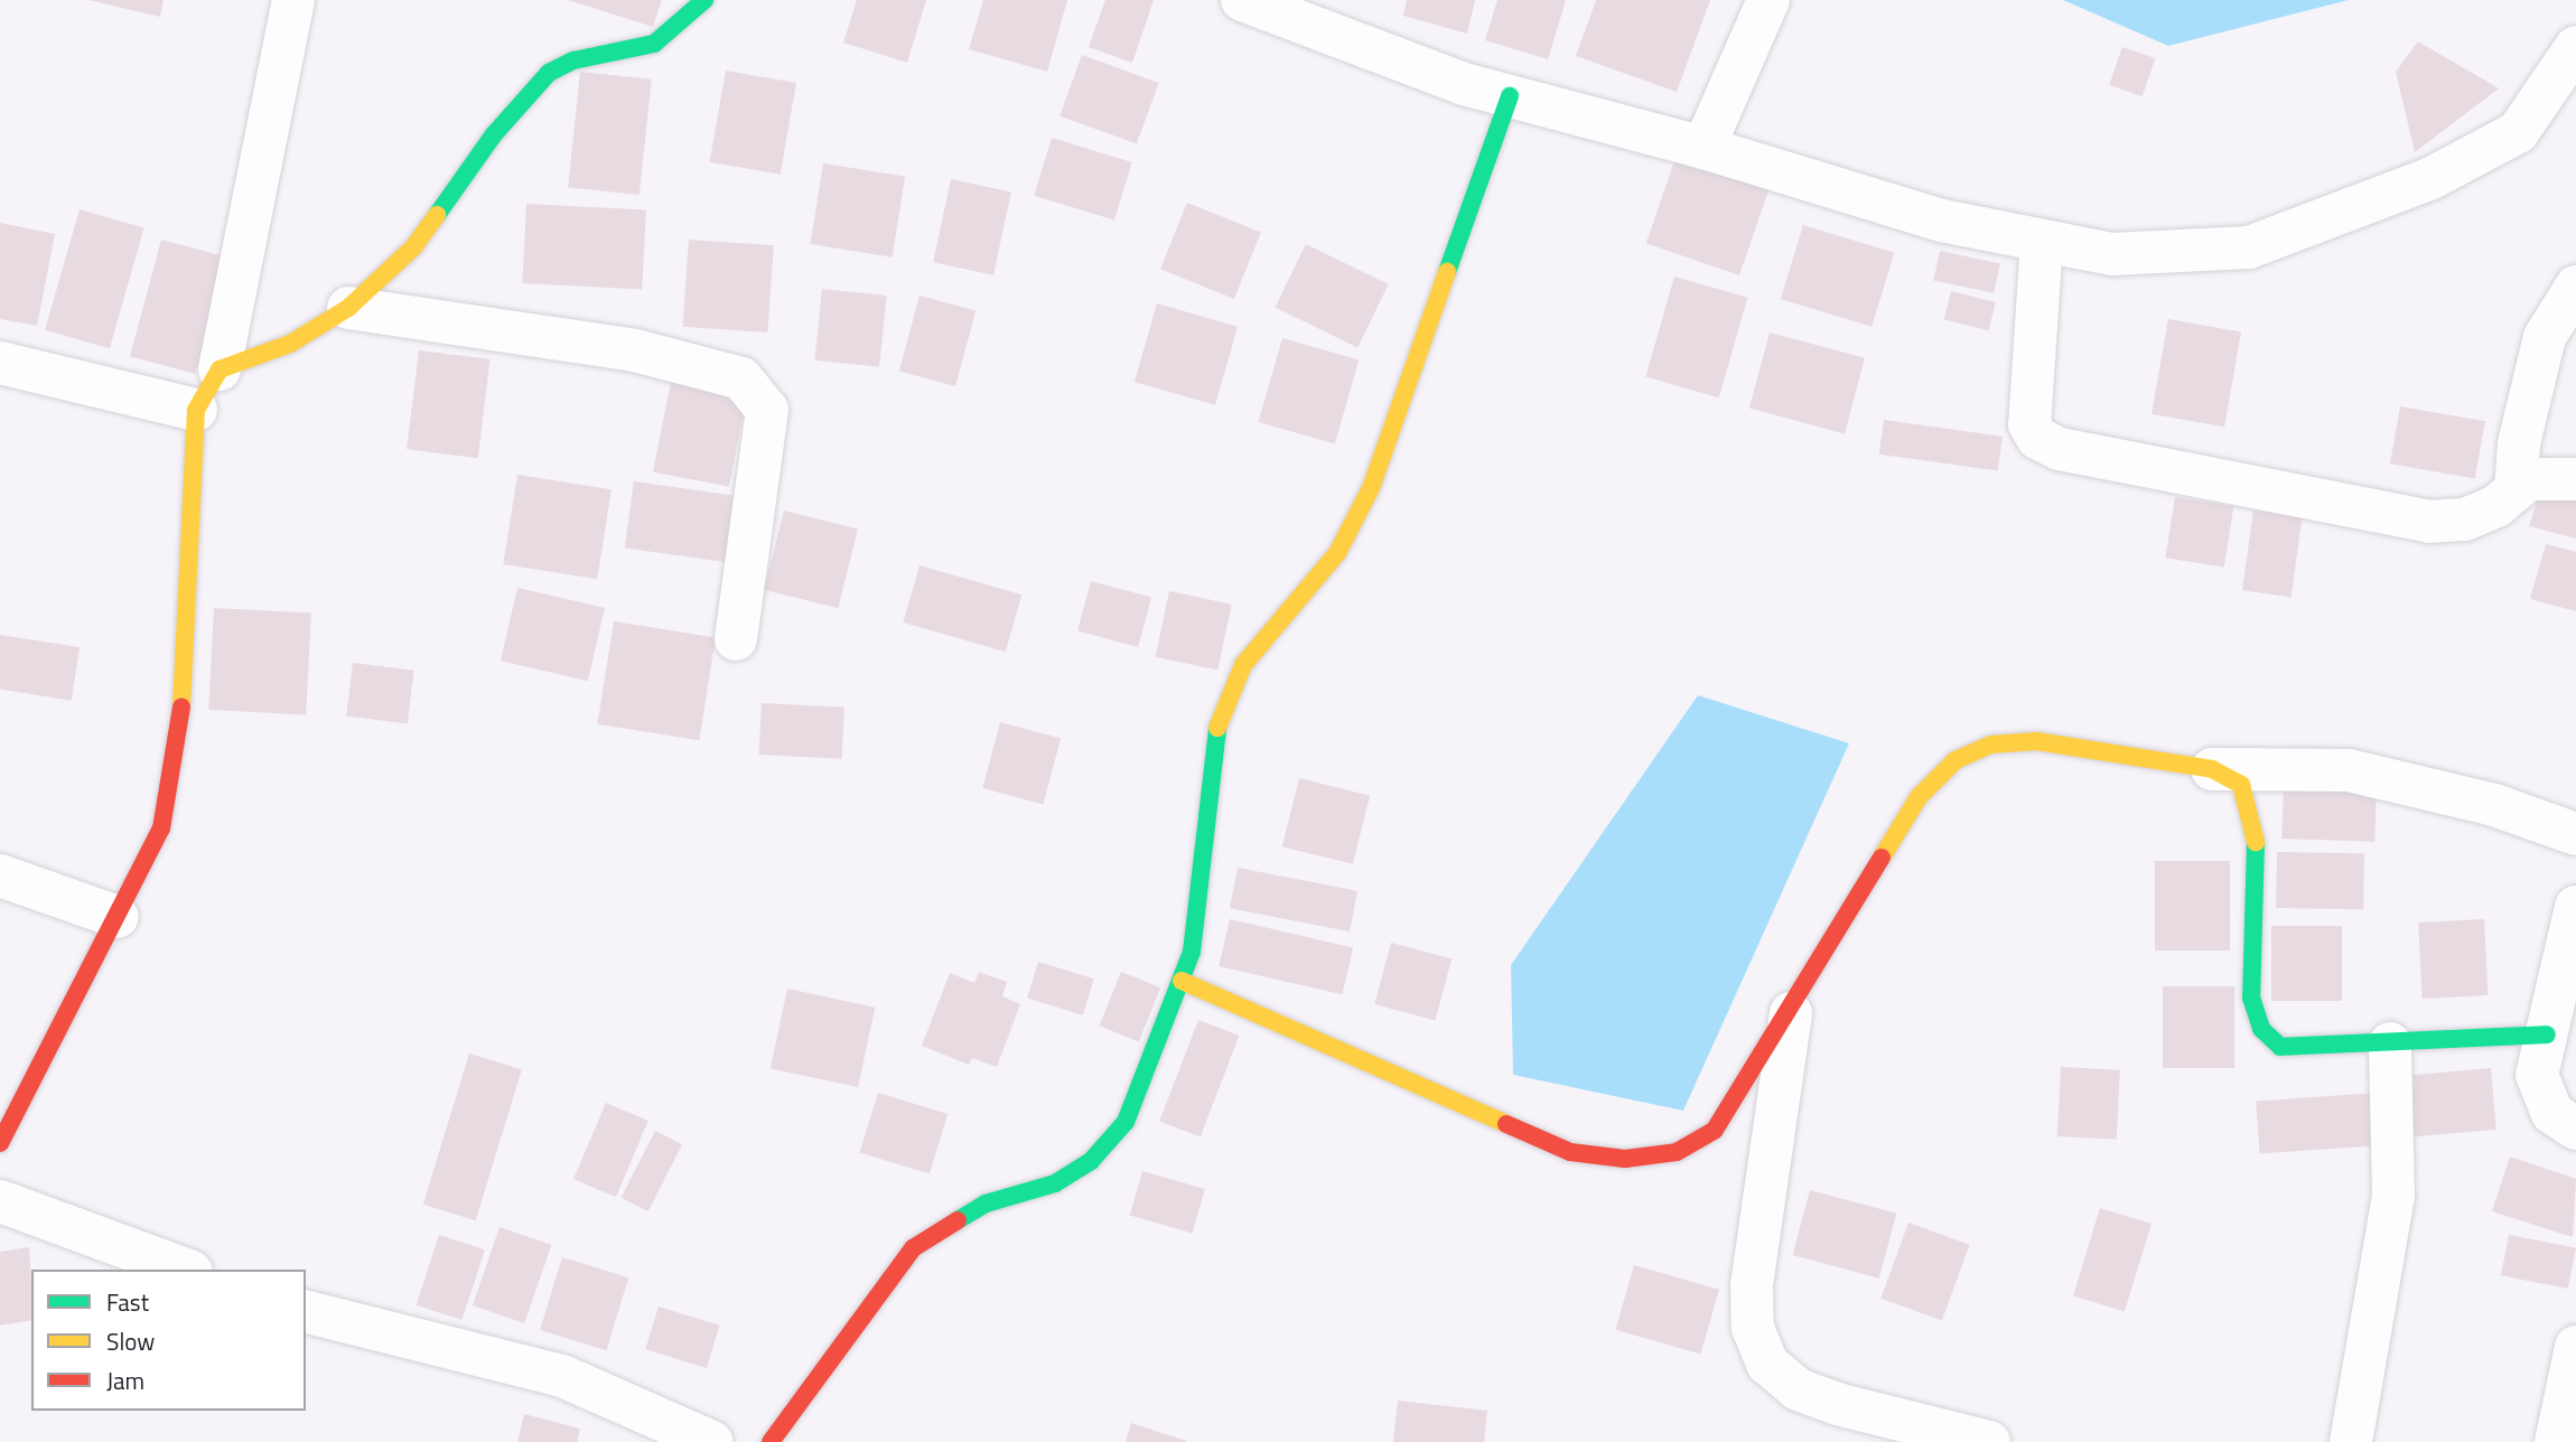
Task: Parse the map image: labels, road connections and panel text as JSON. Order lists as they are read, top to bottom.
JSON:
{
  "legend": ["Fast", "Slow", "Jam"]
}
